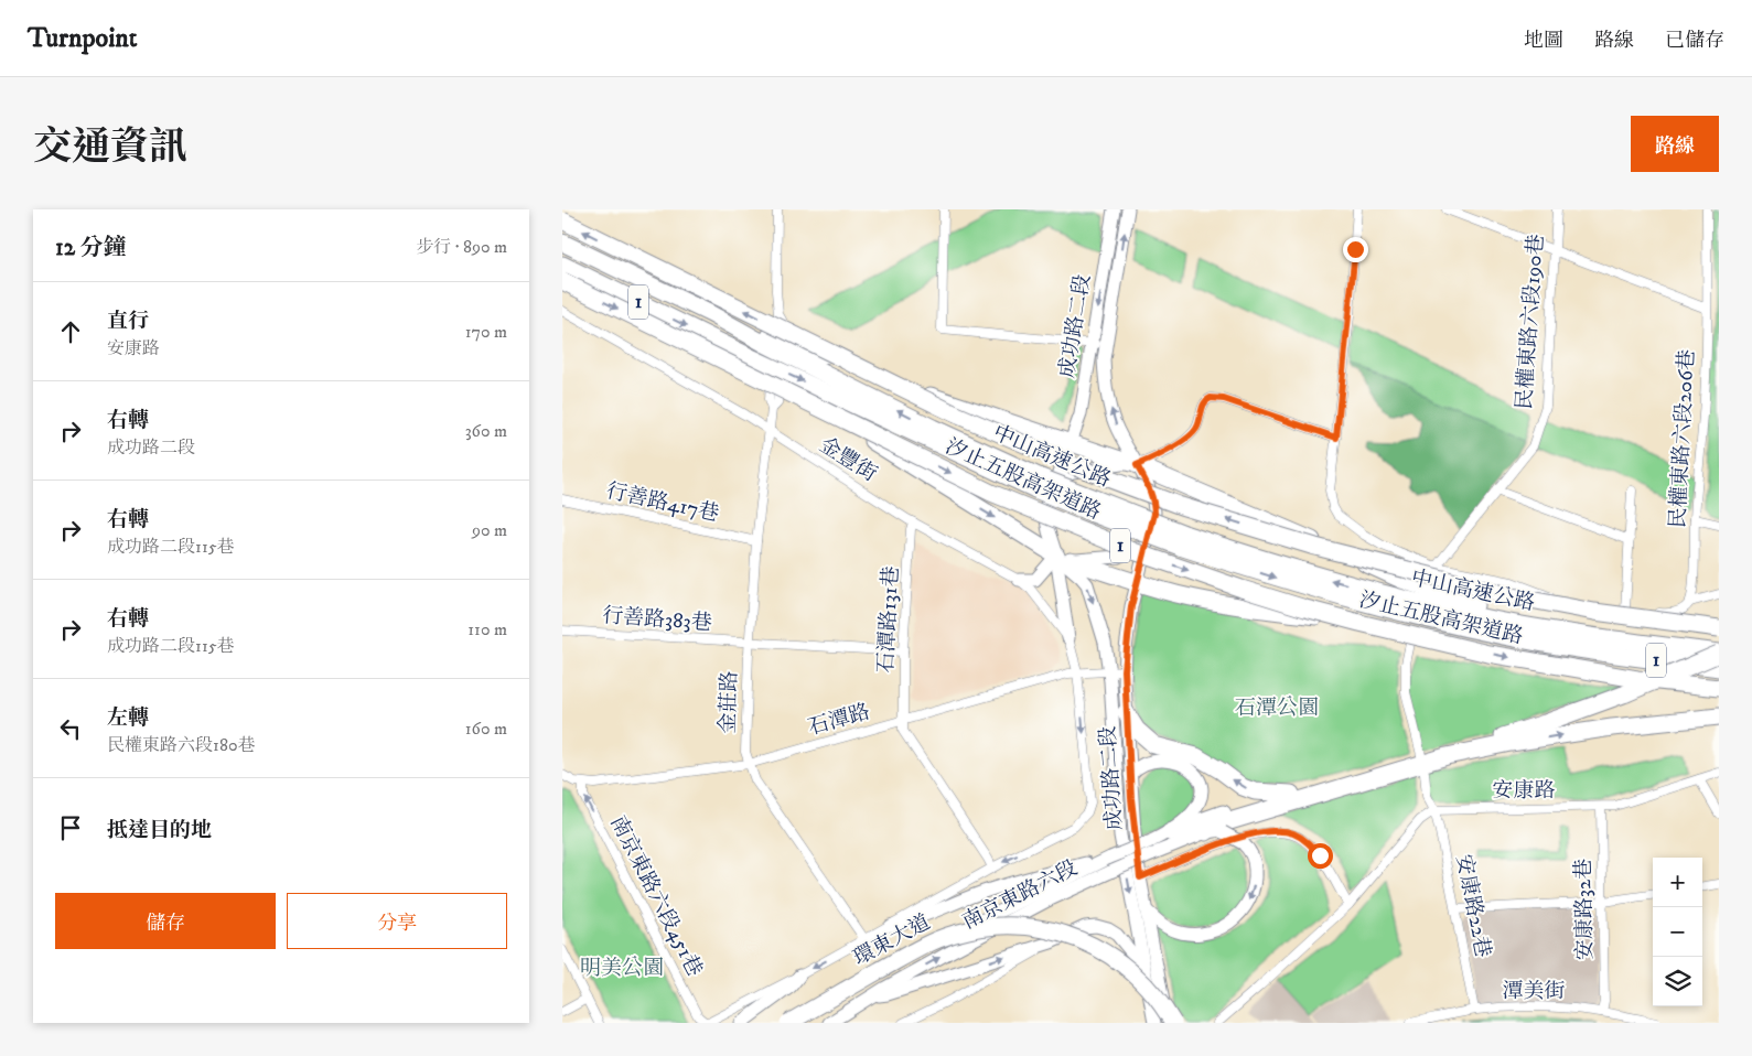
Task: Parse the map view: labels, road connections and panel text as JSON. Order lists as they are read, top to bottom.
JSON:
{
  "streets": {
    "highway": [
      "1",
      "中山高速公路",
      "汐止五股高架道路",
      "環東大道"
    ],
    "main road": ["成功路二段", "南京東路六段"],
    "street": [
      "民權東路六段190巷",
      "民權東路六段206巷",
      "金豐街",
      "行善路417巷",
      "行善路383巷",
      "石潭路131巷",
      "金莊路",
      "石潭路",
      "安康路",
      "南京東路六段451巷",
      "安康路22巷",
      "安康路32巷",
      "潭美街"
    ]
  },
  "crossings": [
    ["成功路二段", "中山高速公路"],
    ["成功路二段", "石潭路"],
    ["金豐街", "石潭路131巷"],
    ["金豐街", "金莊路"],
    ["金豐街", "石潭路"],
    ["金豐街", "南京東路六段451巷"],
    ["行善路417巷", "金莊路"],
    ["行善路383巷", "石潭路131巷"],
    ["行善路383巷", "金莊路"],
    ["石潭路131巷", "石潭路"],
    ["金莊路", "石潭路"],
    ["石潭路", "南京東路六段451巷"],
    ["安康路", "安康路22巷"],
    ["安康路", "安康路32巷"],
    ["安康路22巷", "潭美街"],
    ["安康路32巷", "潭美街"]
  ],
  "one_way": ["南京東路六段451巷"],
  "parks": ["石潭公園", "明美公園"],
  "page": {
    "header": "Turnpoint",
    "nav": ["地圖", "路線", "已儲存"],
    "title": "交通資訊",
    "buttons": [
      "路線",
      ["儲存", "分享"]
    ],
    "heading": ["12 分鐘", "步行 · 890 m"],
    "list": [
      ["直行", "安康路", "170 m"],
      ["右轉", "成功路二段", "360 m"],
      ["右轉", "成功路二段115巷", "90 m"],
      ["右轉", "成功路二段115巷", "110 m"],
      ["左轉", "民權東路六段180巷", "160 m"],
      "抵達目的地"
    ],
    "map_buttons": ["+", "−"]
  }
}
